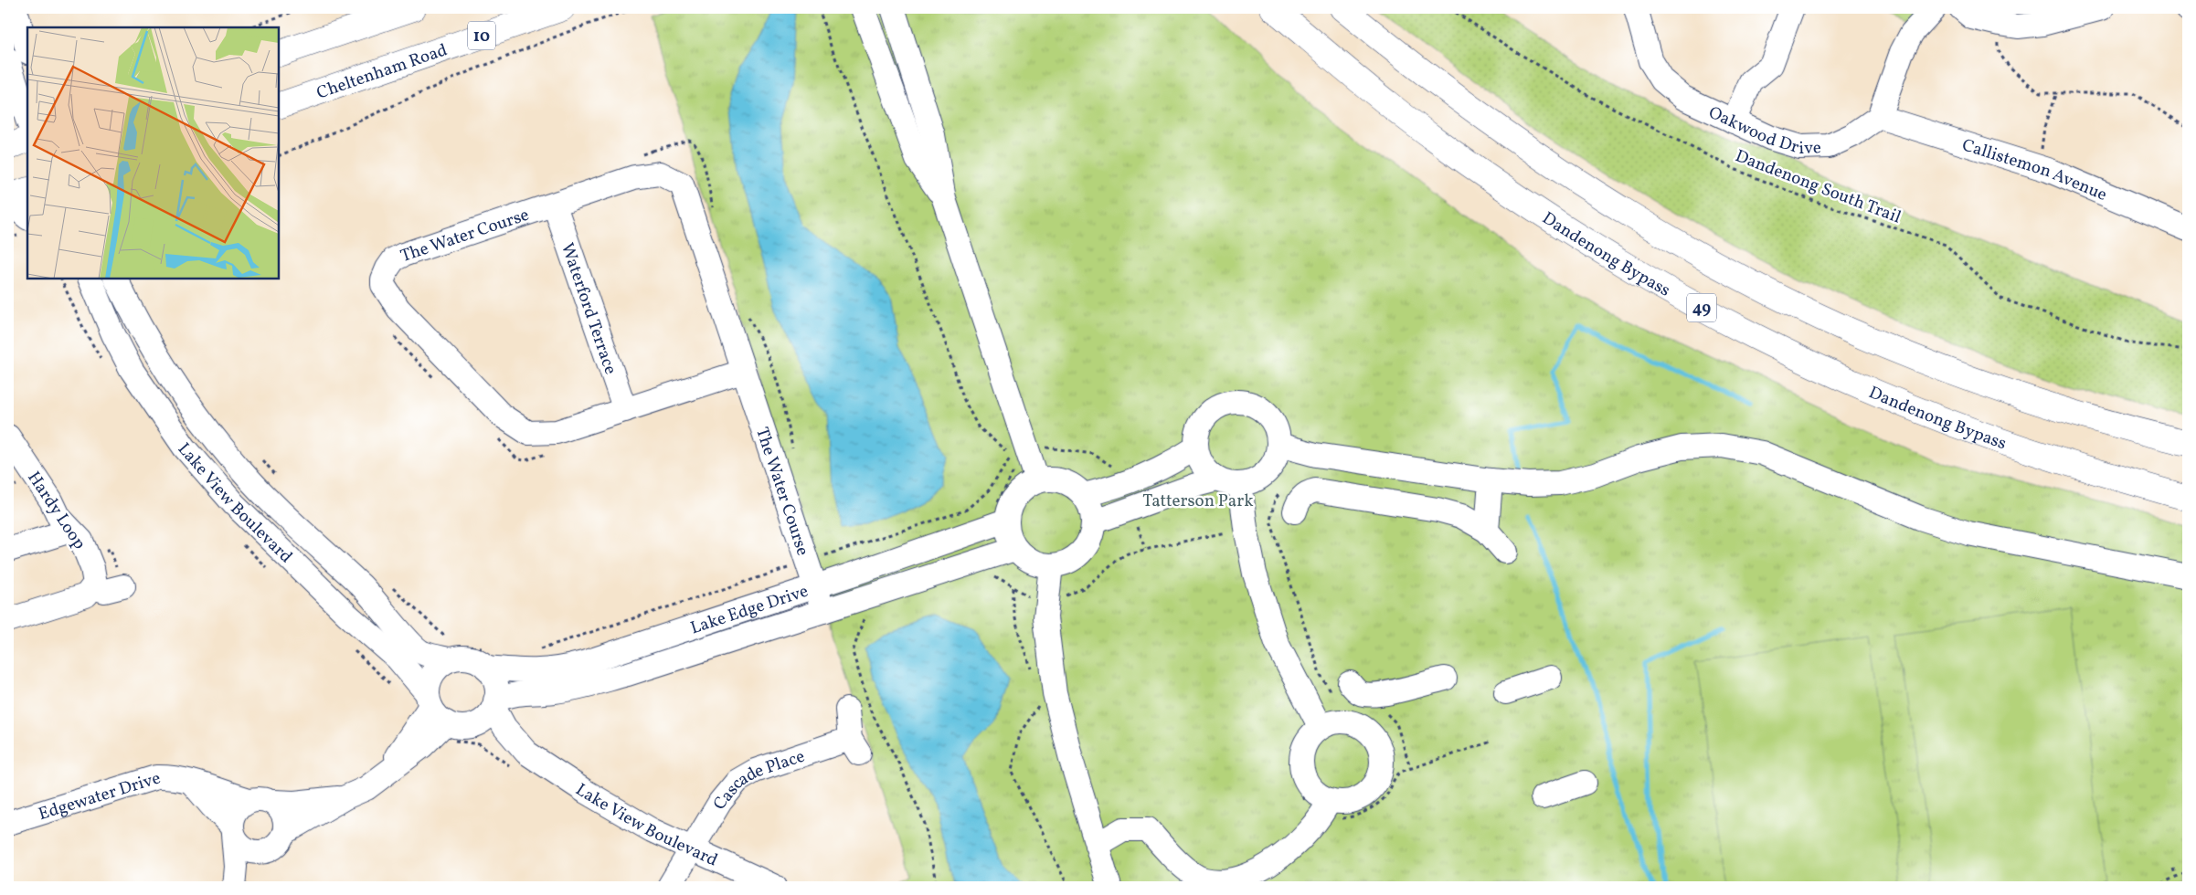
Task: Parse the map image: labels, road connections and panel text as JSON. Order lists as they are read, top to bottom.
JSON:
{
  "streets": {
    "main road": [
      "10",
      "Cheltenham Road",
      "Dandenong Bypass",
      "49"
    ],
    "street": [
      "Oakwood Drive",
      "Callistemon Avenue",
      "The Water Course",
      "Waterford Terrace",
      "Lake View Boulevard",
      "Hardy Loop",
      "Lake Edge Drive",
      "Cascade Place",
      "Edgewater Drive"
    ],
    "path": ["Dandenong South Trail"]
  },
  "crossings": [
    ["Oakwood Drive", "Callistemon Avenue"],
    ["The Water Course", "Waterford Terrace"],
    ["The Water Course", "Lake Edge Drive"],
    ["Lake View Boulevard", "Lake Edge Drive"],
    ["Lake View Boulevard", "Cascade Place"]
  ],
  "parks": ["Tatterson Park"]
}
